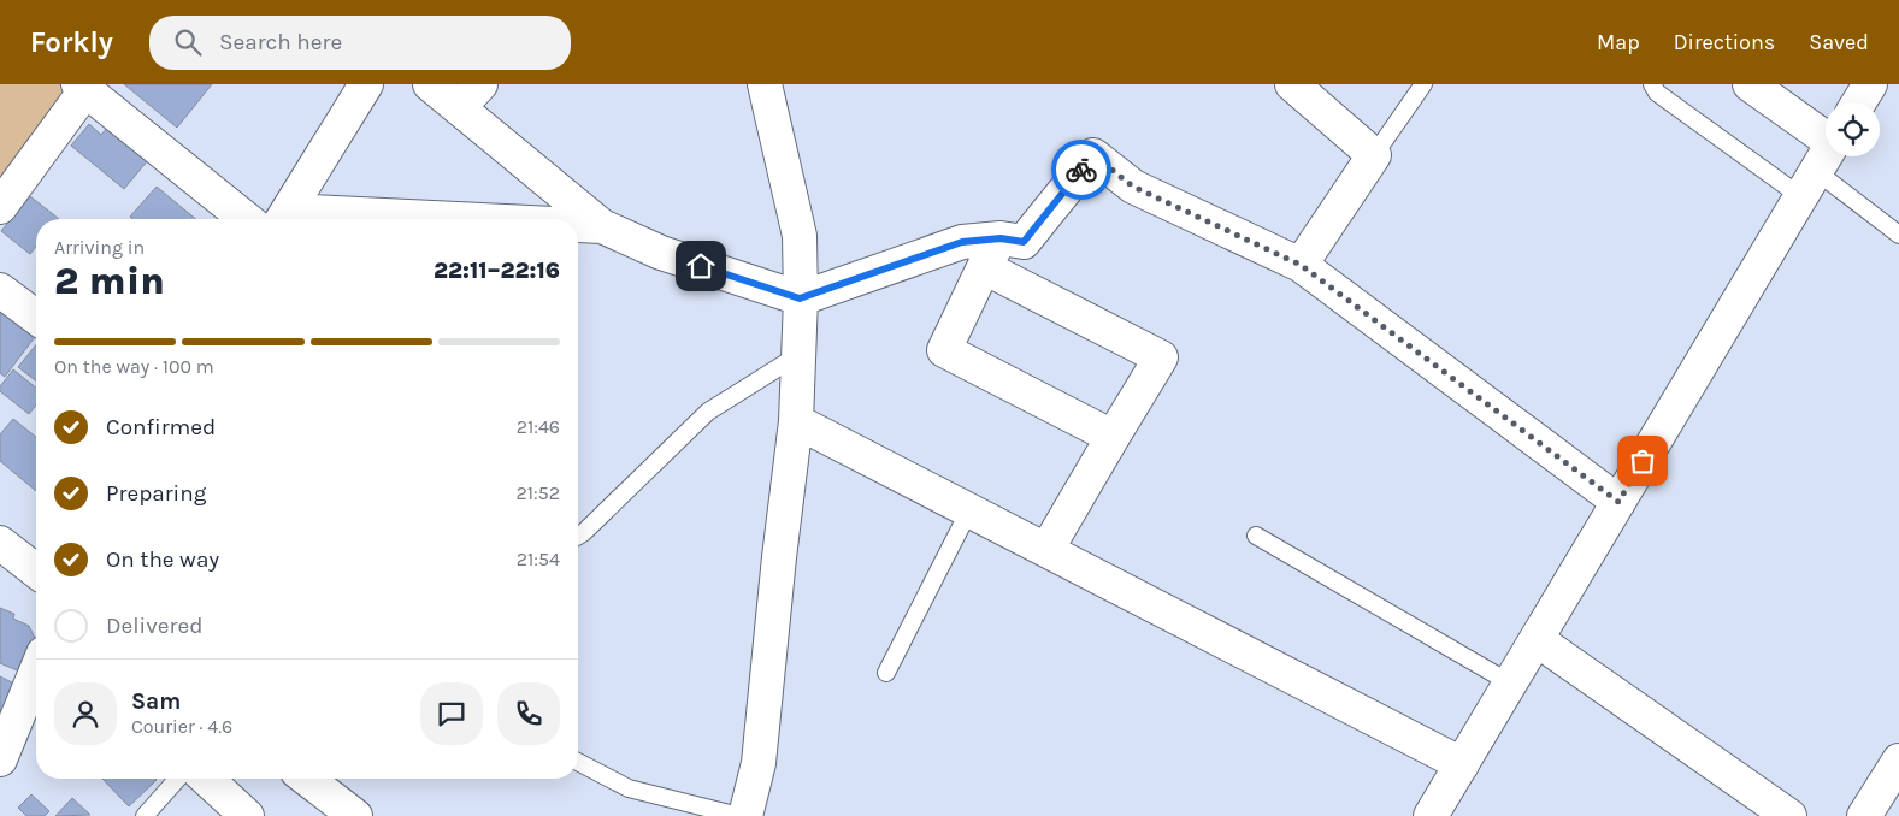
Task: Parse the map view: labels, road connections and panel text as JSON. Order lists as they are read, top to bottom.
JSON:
{
  "page": {
    "header": "Forkly",
    "search": "Search here",
    "nav": ["Map", "Directions", "Saved"],
    "heading": ["2 min", "Arriving in", "22:11–22:16"],
    "panel": ["Sam", "Courier · 4.6"],
    "bar": "On the way · 100 m",
    "list": [
      ["Confirmed", "21:46"],
      ["Preparing", "21:52"],
      ["On the way", "21:54"],
      "Delivered"
    ]
  }
}
